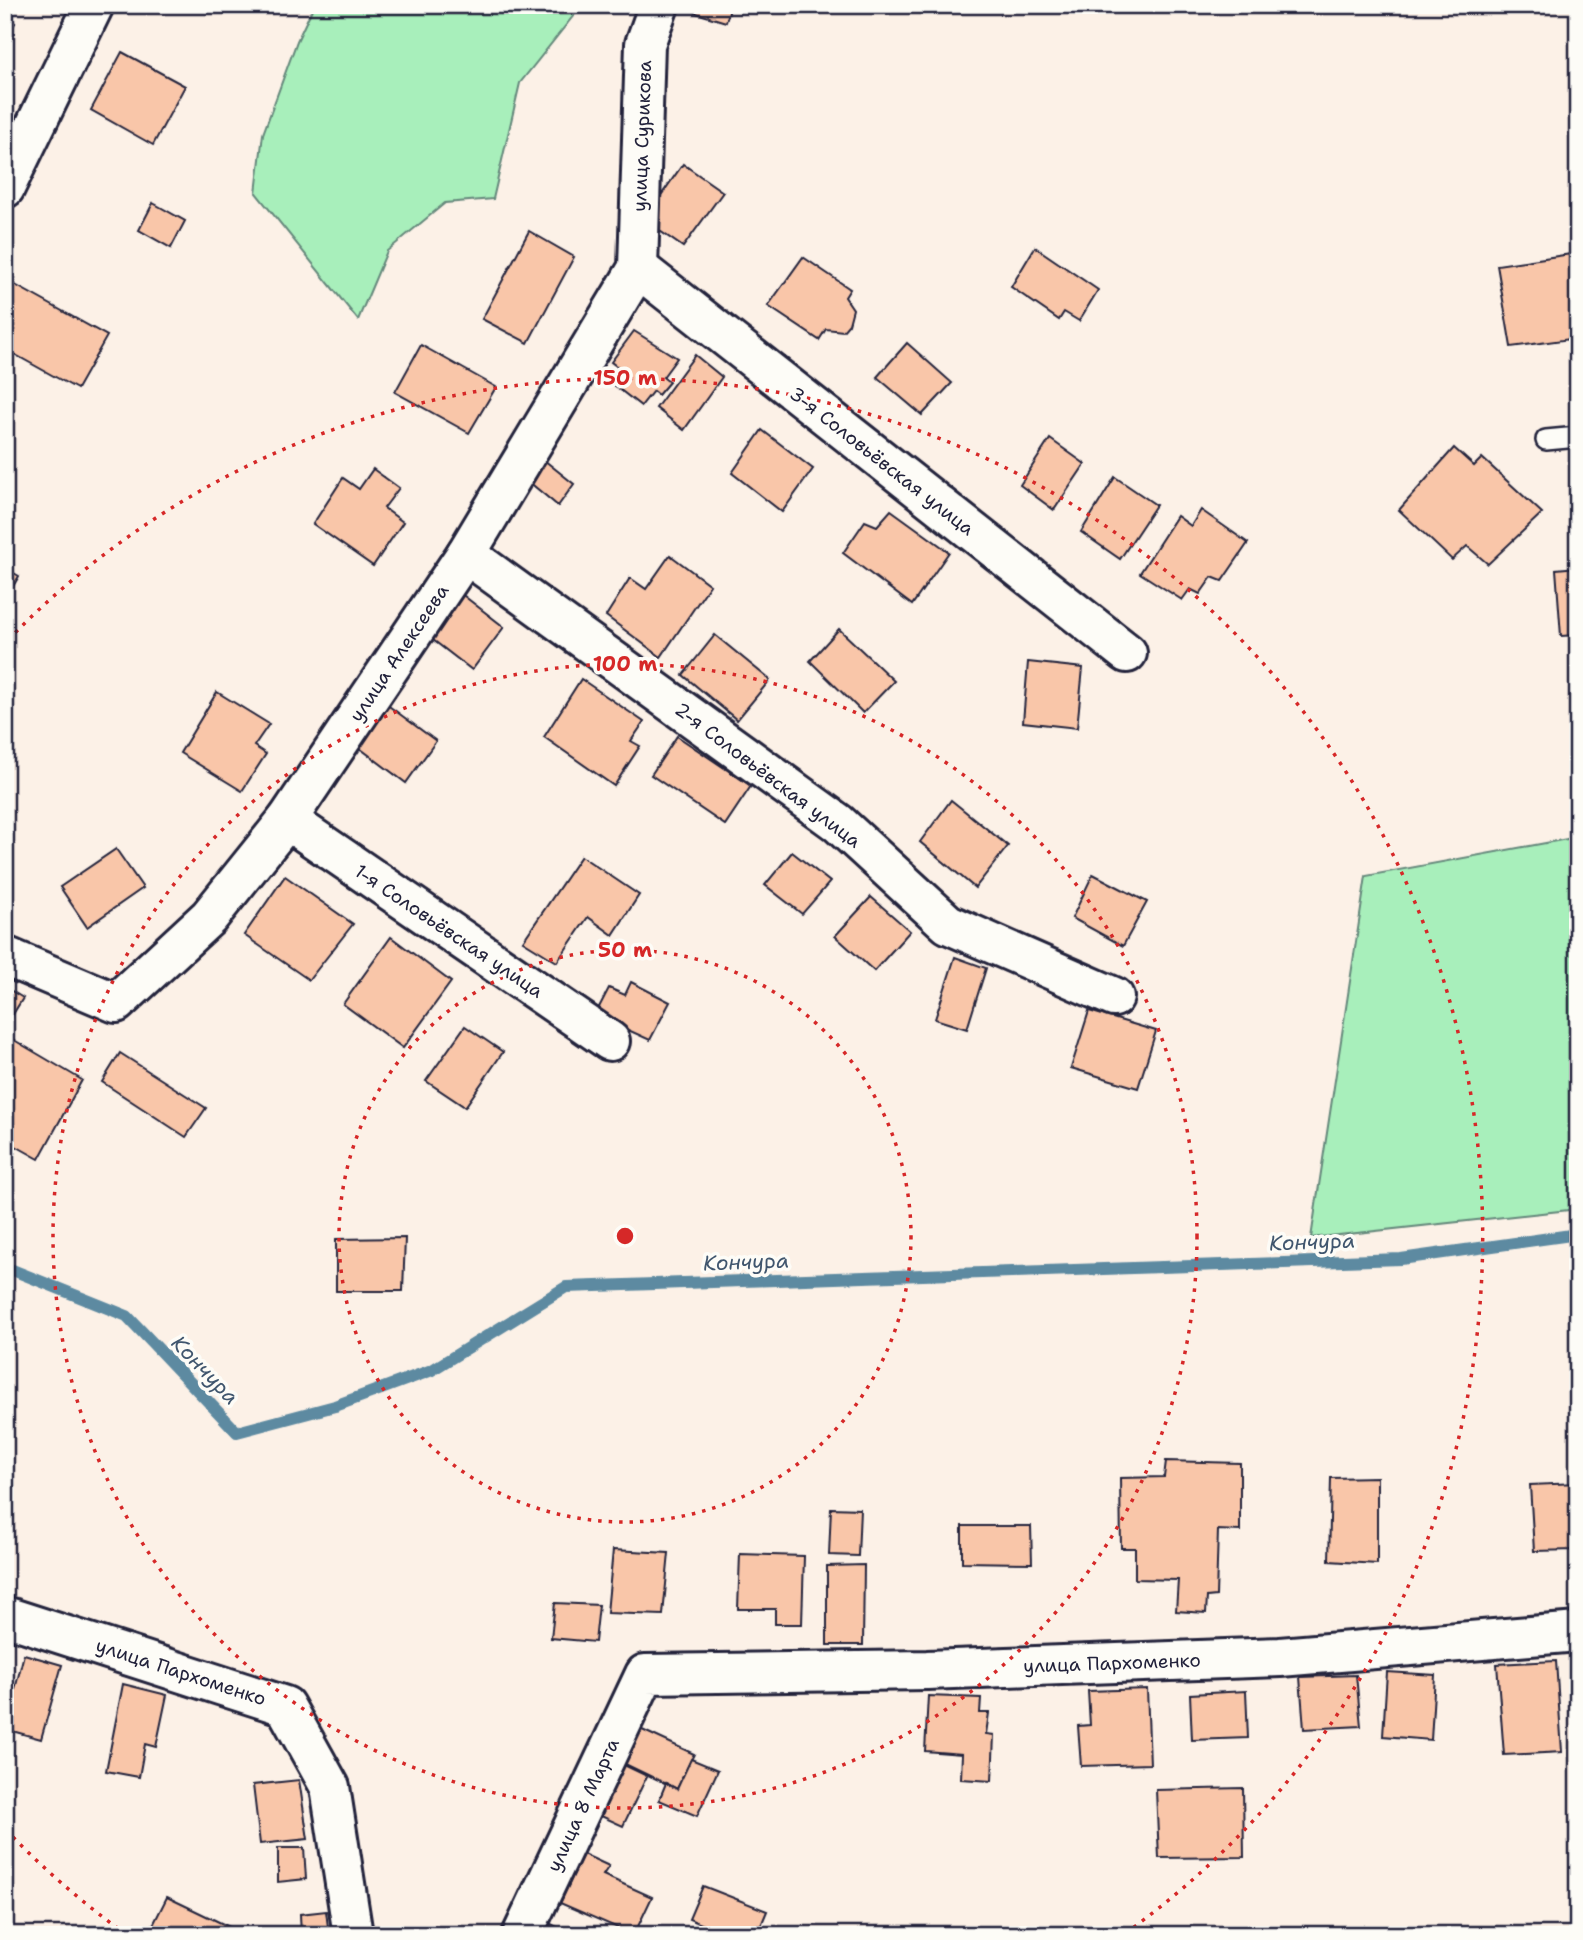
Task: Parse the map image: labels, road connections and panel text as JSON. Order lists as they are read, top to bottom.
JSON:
{
  "streets": {
    "street": [
      "улица Сурикова",
      "3-я Соловьёвская улица",
      "улица Алексеева",
      "2-я Соловьёвская улица",
      "1-я Соловьёвская улица",
      "улица Пархоменко",
      "улица 8 Марта"
    ]
  },
  "crossings": [
    ["улица Сурикова", "3-я Соловьёвская улица"],
    ["улица Сурикова", "улица Алексеева"],
    ["3-я Соловьёвская улица", "улица Алексеева"],
    ["улица Алексеева", "2-я Соловьёвская улица"],
    ["улица Алексеева", "1-я Соловьёвская улица"],
    ["улица Пархоменко", "улица 8 Марта"]
  ],
  "water": ["Кончура"],
  "rings": ["150 m", "100 m", "50 m"]
}
